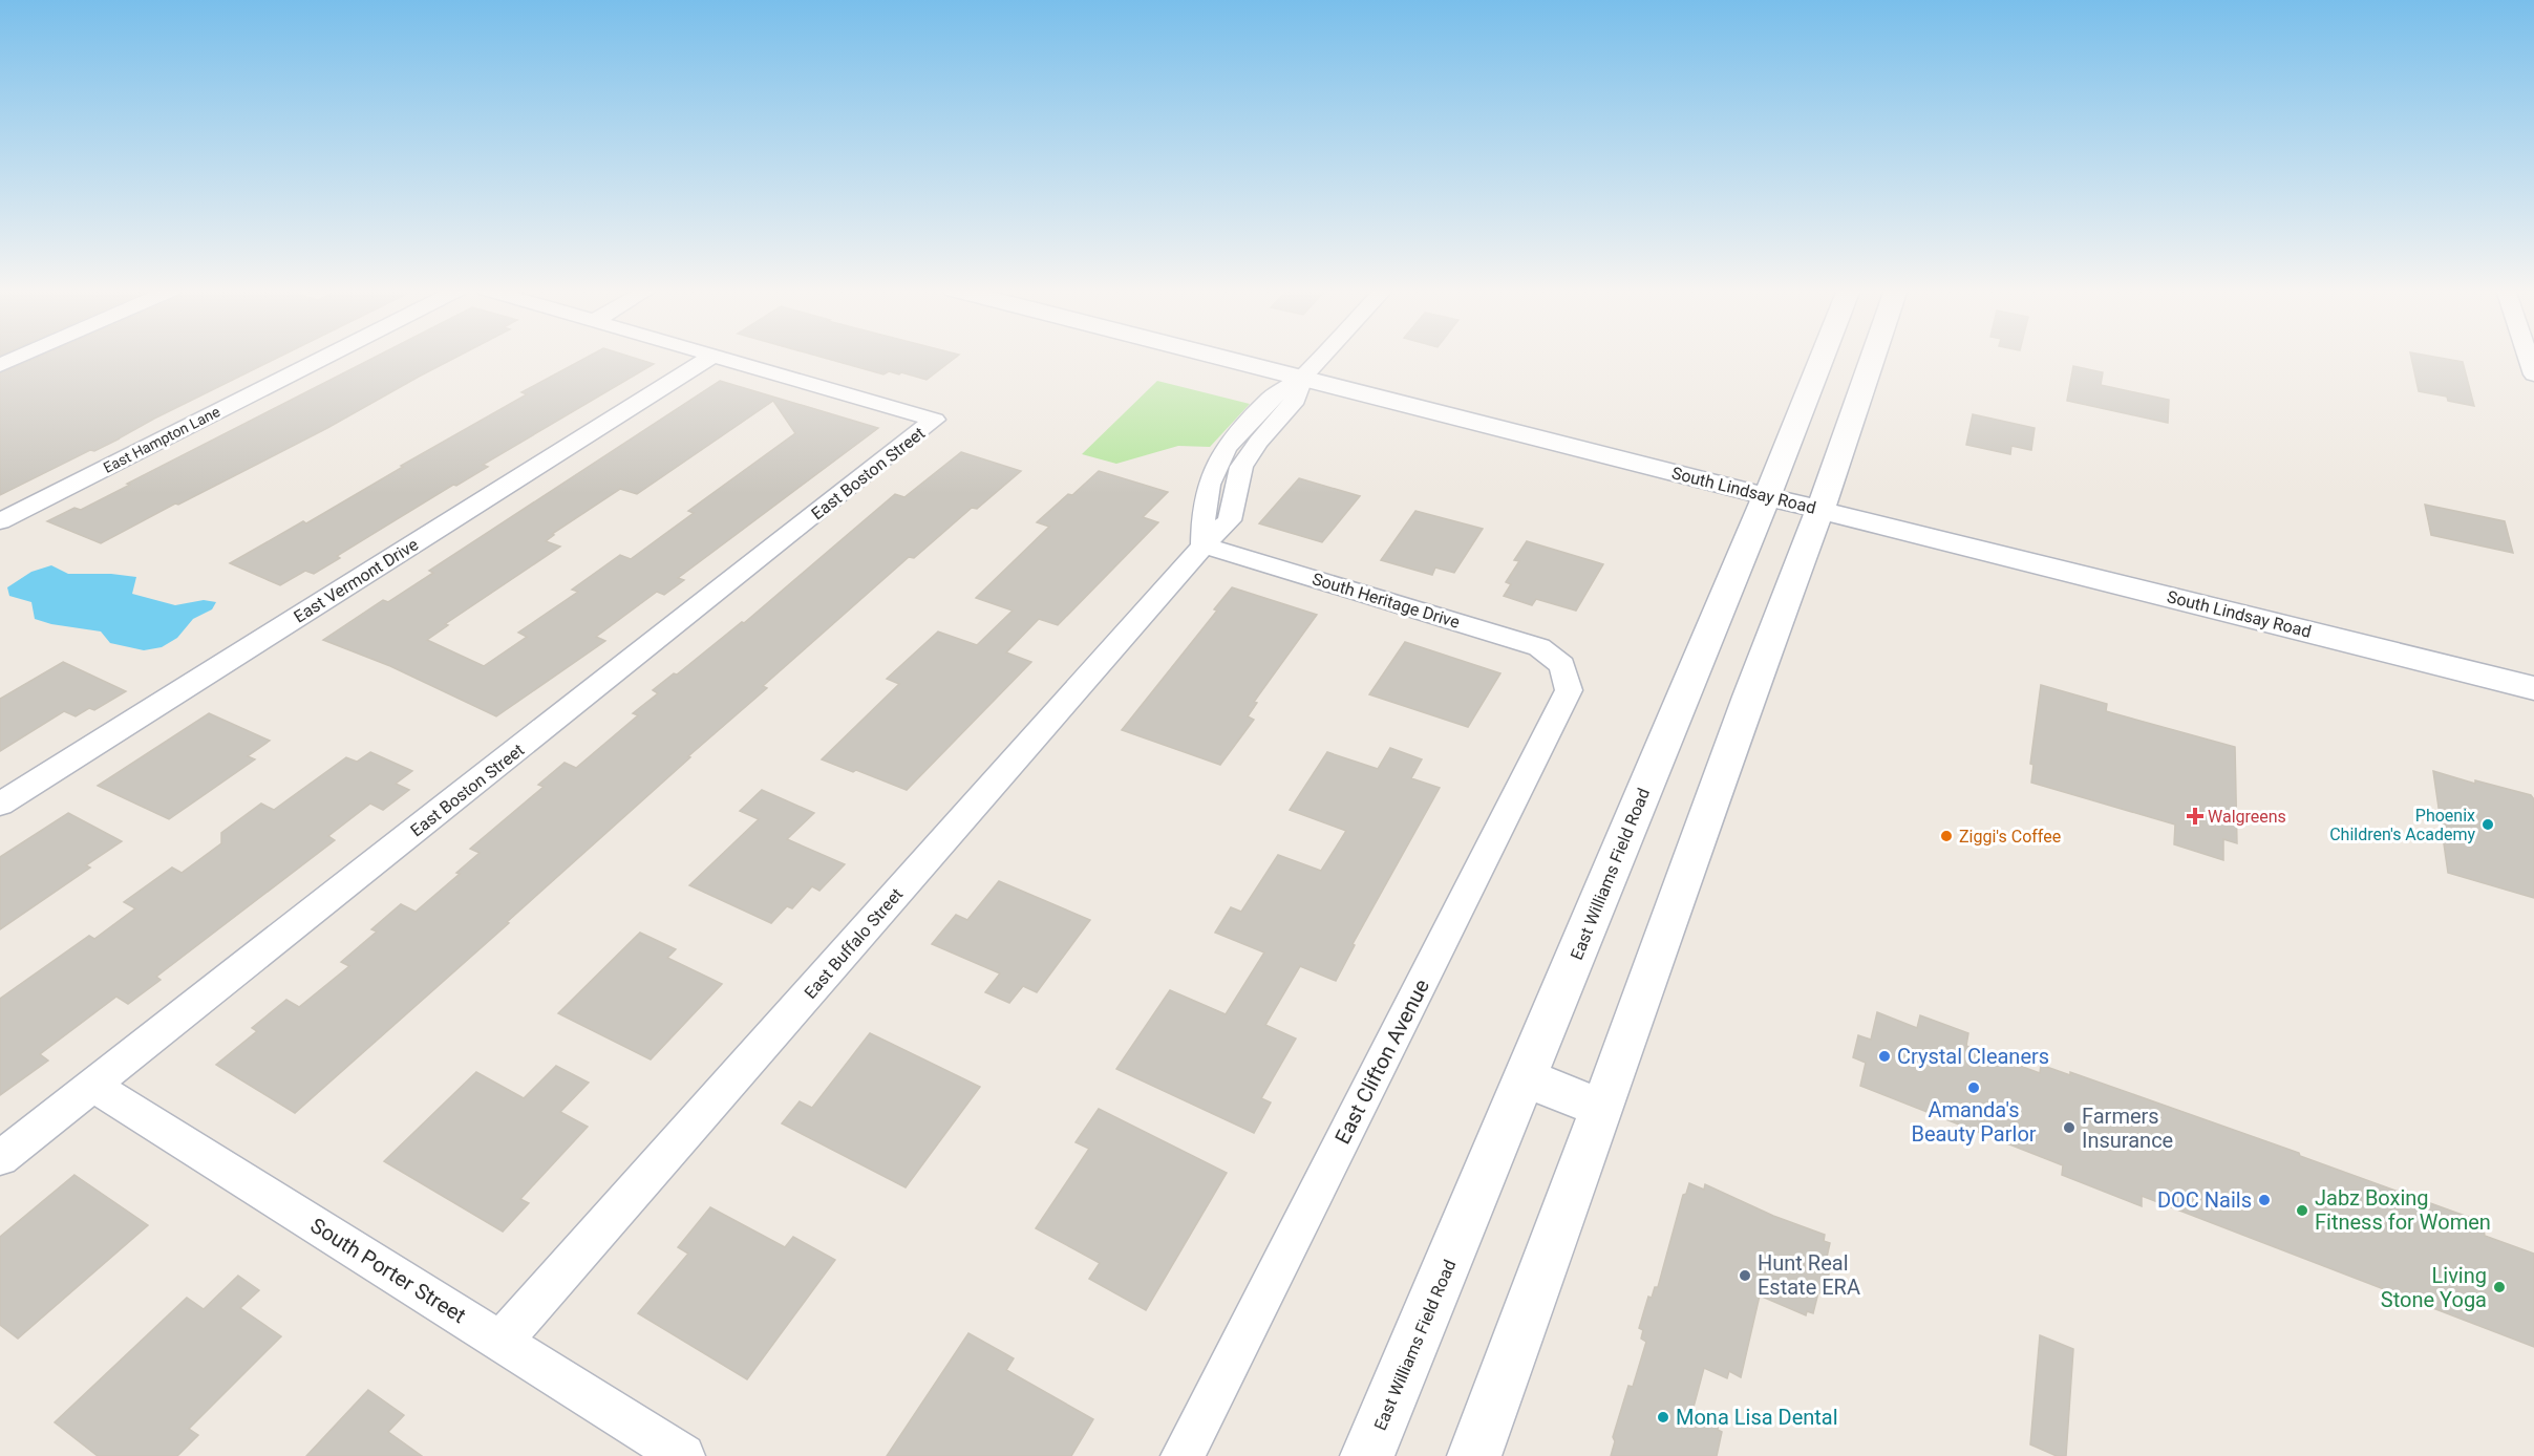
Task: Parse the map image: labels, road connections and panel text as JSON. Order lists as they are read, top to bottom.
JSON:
{
  "streets": {
    "main road": ["South Lindsay Road", "East Williams Field Road"],
    "street": [
      "East Hampton Lane",
      "East Boston Street",
      "East Vermont Drive",
      "South Heritage Drive",
      "East Buffalo Street",
      "East Clifton Avenue",
      "South Porter Street"
    ]
  },
  "crossings": [
    ["East Boston Street", "South Porter Street"],
    ["South Lindsay Road", "East Williams Field Road"],
    ["South Lindsay Road", "East Buffalo Street"],
    ["South Heritage Drive", "East Buffalo Street"],
    ["South Heritage Drive", "East Clifton Avenue"],
    ["East Buffalo Street", "South Porter Street"]
  ],
  "places": {
    "health": ["Walgreens"],
    "other": [
      "Phoenix Children's Academy",
      "Ziggi's Coffee",
      "Crystal Cleaners",
      "Amanda's Beauty Parlor",
      "Farmers Insurance",
      "DOC Nails",
      "Jabz Boxing Fitness for Women",
      "Hunt Real Estate ERA",
      "Living Stone Yoga",
      "Mona Lisa Dental"
    ]
  }
}
